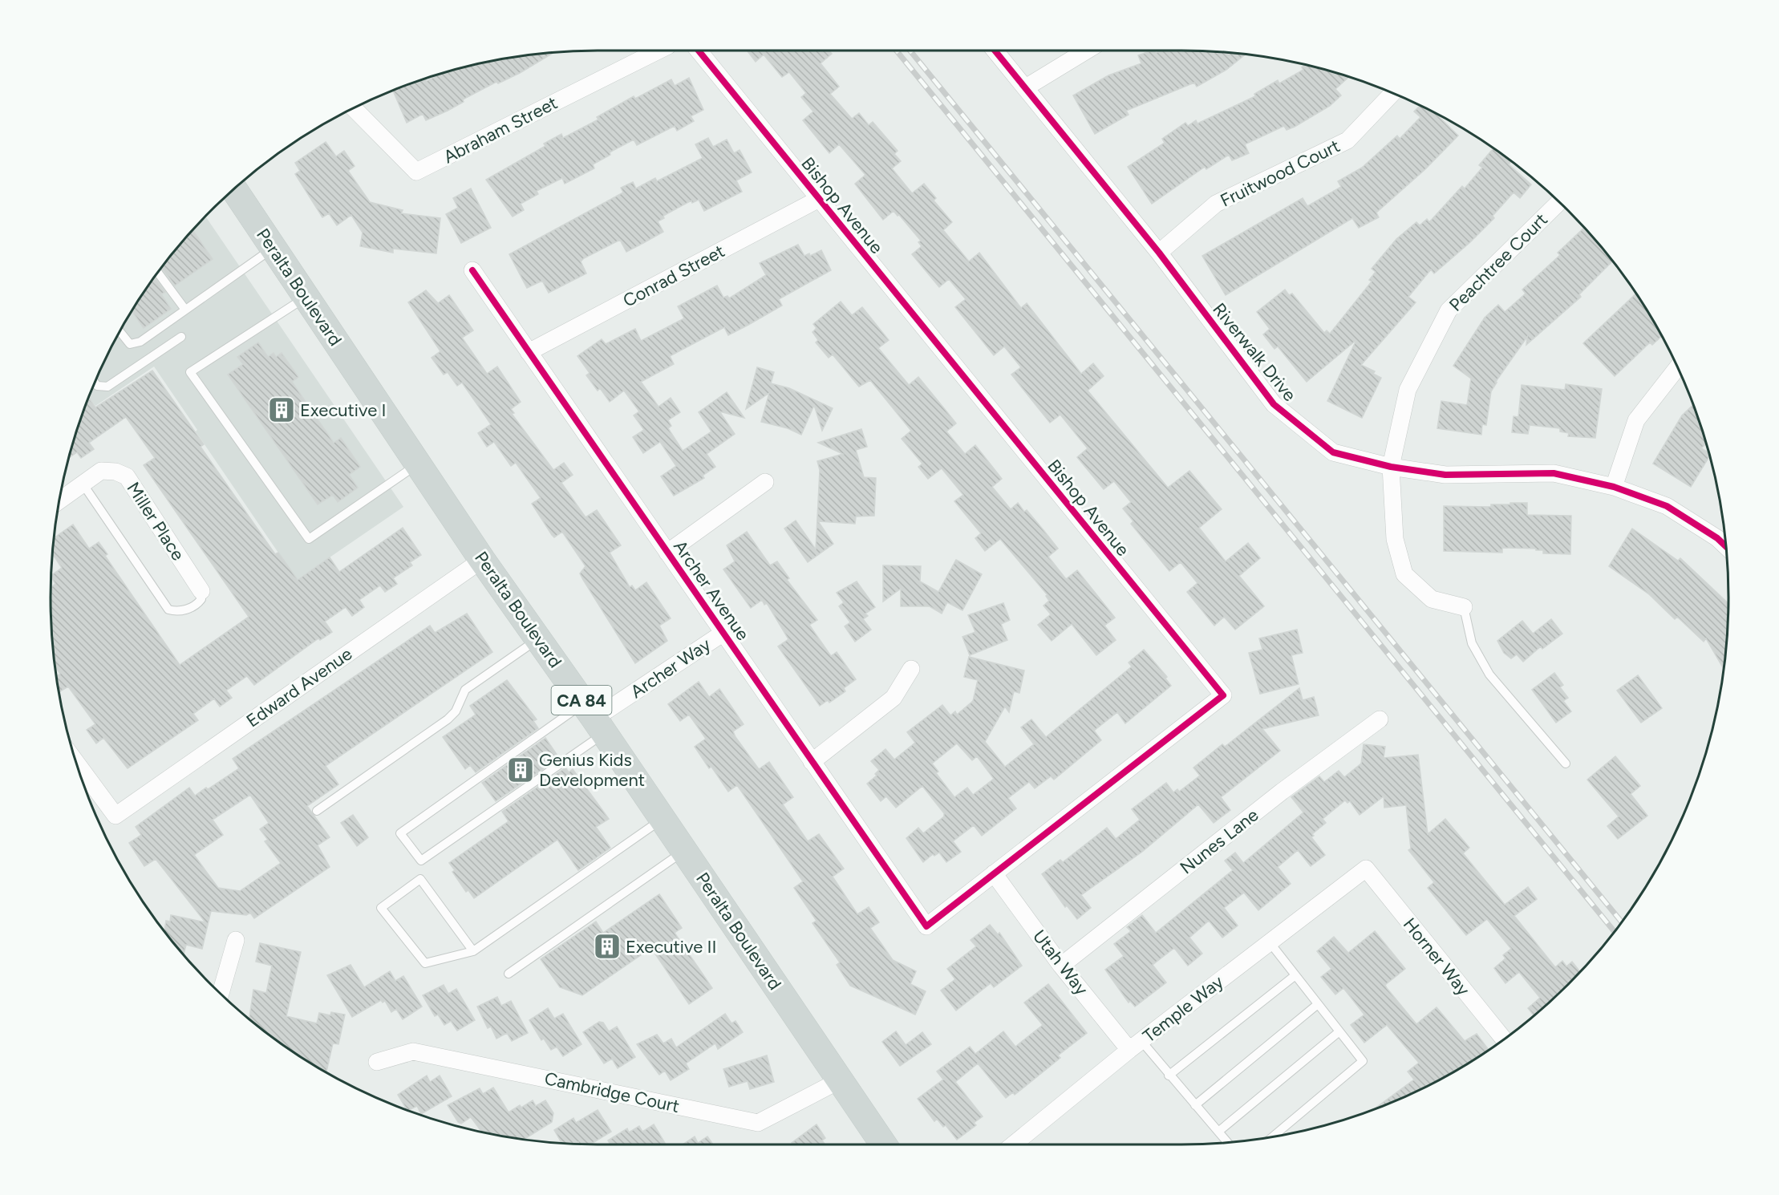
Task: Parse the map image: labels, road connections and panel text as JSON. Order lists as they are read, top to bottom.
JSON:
{
  "streets": {
    "main road": ["Peralta Boulevard", "CA 84"],
    "street": [
      "Abraham Street",
      "Fruitwood Court",
      "Bishop Avenue",
      "Peachtree Court",
      "Conrad Street",
      "Riverwalk Drive",
      "Miller Place",
      "Archer Avenue",
      "Archer Way",
      "Edward Avenue",
      "Nunes Lane",
      "Horner Way",
      "Utah Way",
      "Temple Way",
      "Cambridge Court"
    ]
  },
  "crossings": [
    ["Fruitwood Court", "Riverwalk Drive"],
    ["Bishop Avenue", "Conrad Street"],
    ["Bishop Avenue", "Archer Avenue"],
    ["Bishop Avenue", "Utah Way"],
    ["Peachtree Court", "Riverwalk Drive"],
    ["Conrad Street", "Archer Avenue"],
    ["Peralta Boulevard", "Archer Way"],
    ["Peralta Boulevard", "Edward Avenue"],
    ["Peralta Boulevard", "Cambridge Court"],
    ["Archer Avenue", "Archer Way"],
    ["Nunes Lane", "Utah Way"],
    ["Horner Way", "Temple Way"],
    ["Utah Way", "Temple Way"]
  ],
  "places": {
    "building": ["Executive I", "Genius Kids Development", "Executive II"]
  }
}
